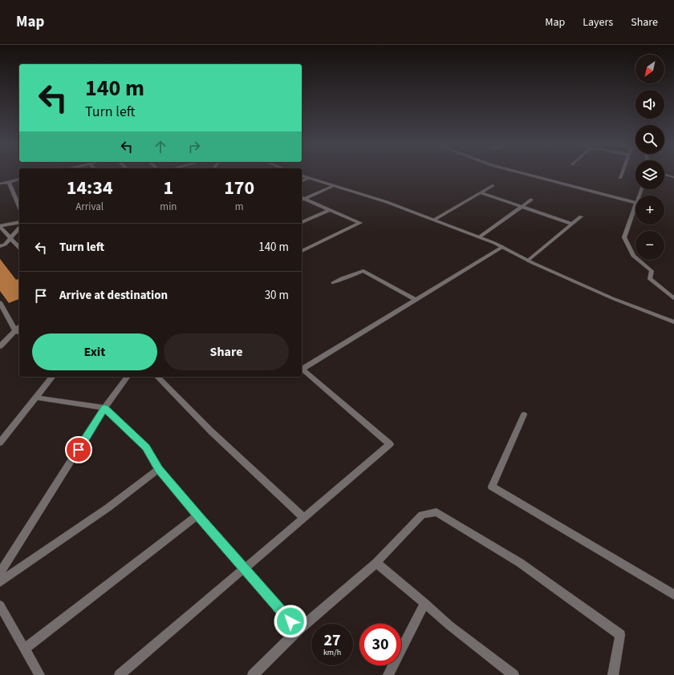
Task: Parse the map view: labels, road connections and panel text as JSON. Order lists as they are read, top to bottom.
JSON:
{
  "north": "bottom left",
  "page": {
    "header": "Map",
    "nav": ["Map", "Layers", "Share"],
    "map_buttons": ["+", "−"],
    "turn": ["140 m", "Turn left"],
    "eta": [
      "14:34",
      "Arrival",
      "1",
      "min",
      "170",
      "m"
    ],
    "list": [
      {
        "name": "Turn left",
        "value": "140 m"
      },
      {
        "name": "Arrive at destination",
        "value": "30 m"
      }
    ],
    "buttons": ["Exit", "Share"],
    "speed": "27 km/h",
    "limit": "30"
  }
}
